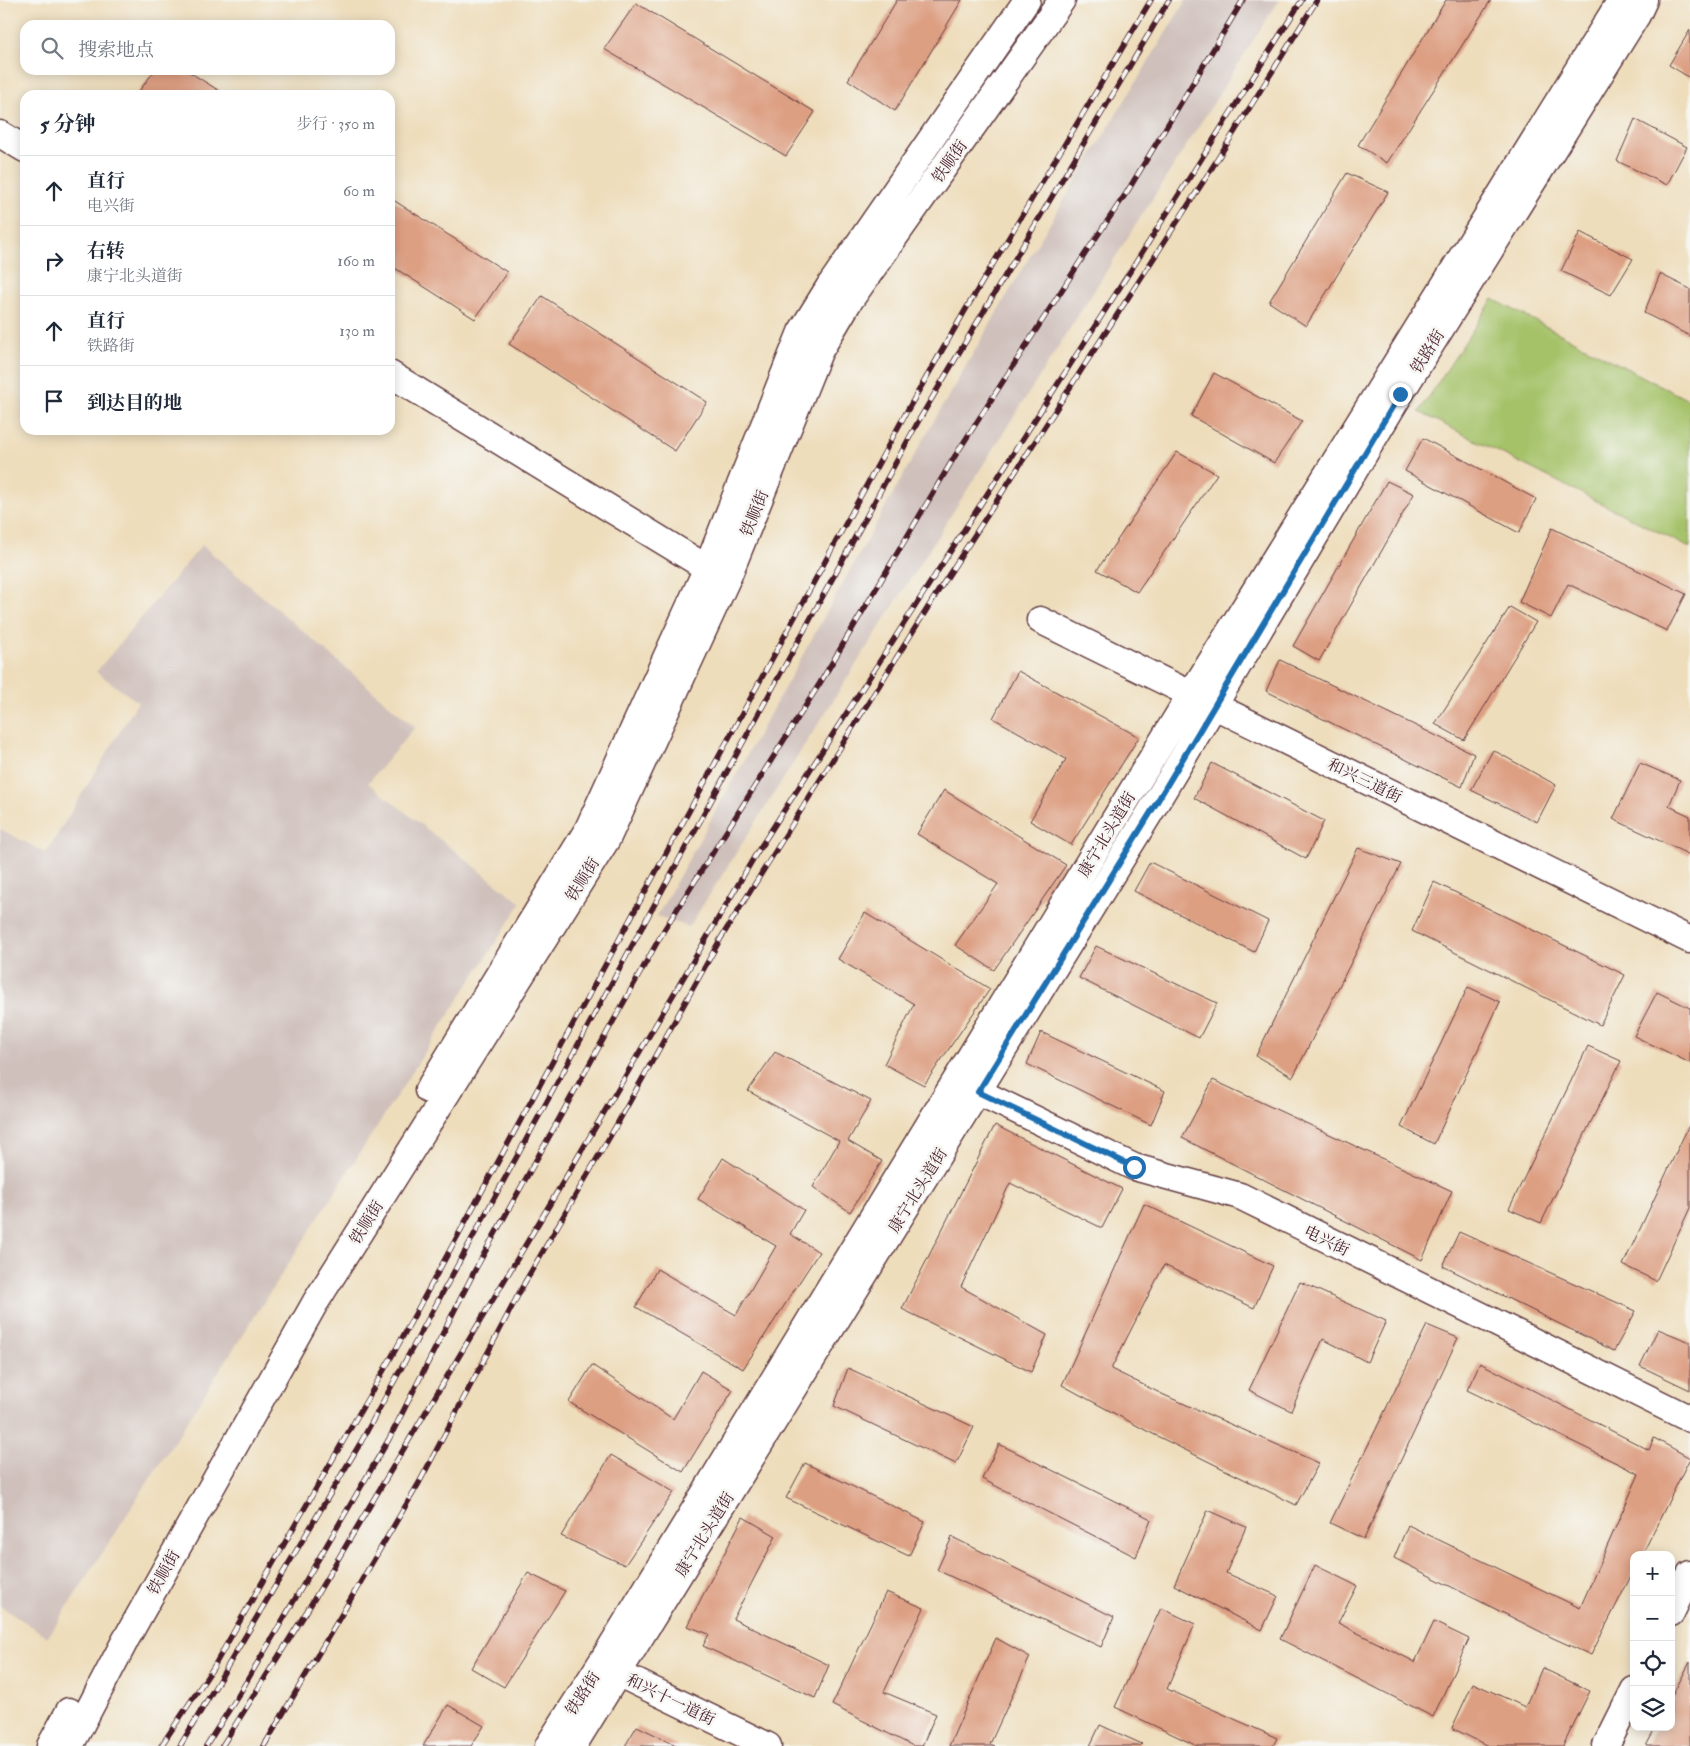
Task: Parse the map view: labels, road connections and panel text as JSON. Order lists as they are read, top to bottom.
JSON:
{
  "streets": {
    "main road": [
      "铁顺街",
      "铁路街",
      "和兴三道街",
      "康宁北头道街",
      "电兴街",
      "和兴十一道街"
    ]
  },
  "crossings": [
    ["铁路街", "和兴三道街"],
    ["铁路街", "康宁北头道街"],
    ["铁路街", "和兴十一道街"],
    ["和兴三道街", "康宁北头道街"],
    ["康宁北头道街", "电兴街"],
    ["康宁北头道街", "和兴十一道街"]
  ],
  "page": {
    "search": "搜索地点",
    "heading": ["5 分钟", "步行 · 350 m"],
    "list": [
      ["直行", "电兴街", "60 m"],
      ["右转", "康宁北头道街", "160 m"],
      ["直行", "铁路街", "130 m"],
      "到达目的地"
    ],
    "map_buttons": ["+", "−"]
  }
}
